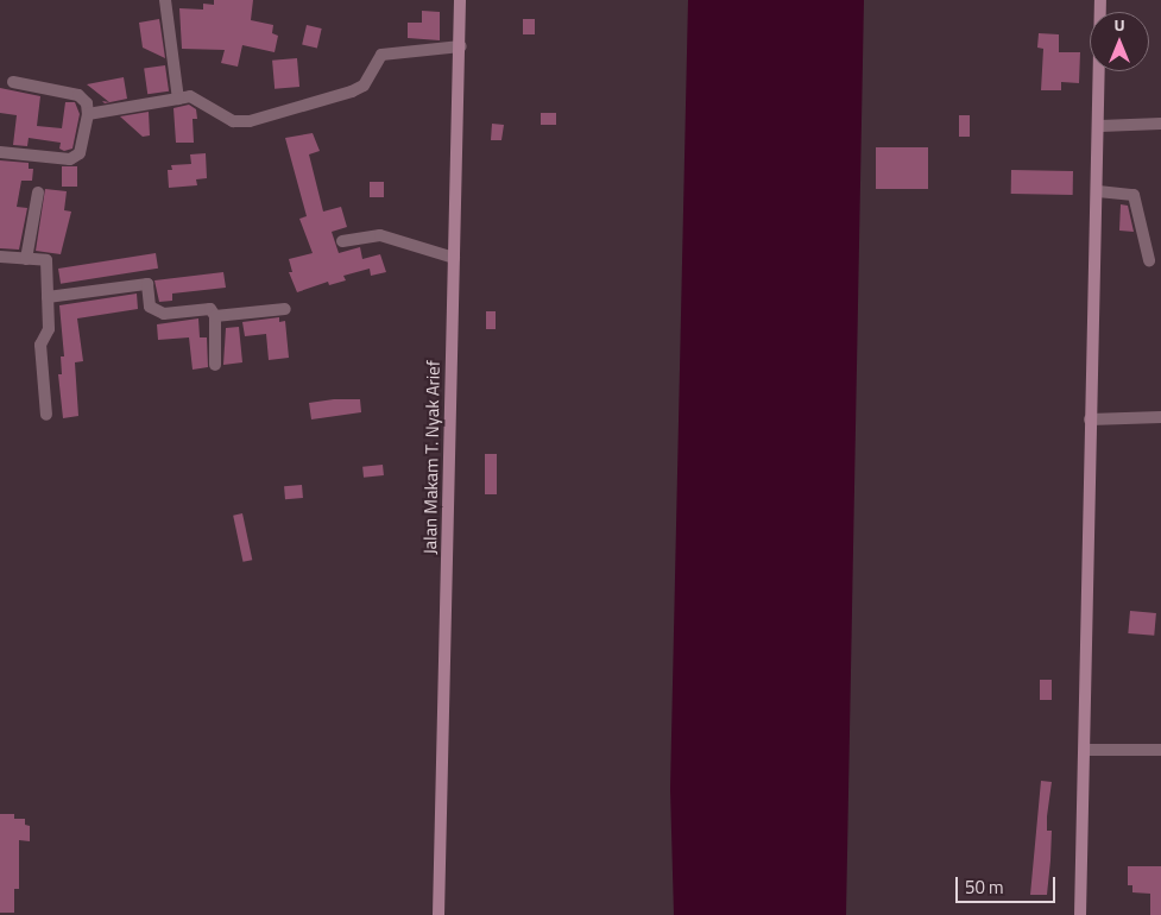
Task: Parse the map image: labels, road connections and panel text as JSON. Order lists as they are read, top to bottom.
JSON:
{
  "streets": {
    "street": ["Jalan Makam T. Nyak Arief"]
  },
  "scale_bar": "50 m",
  "north": "top"
}
